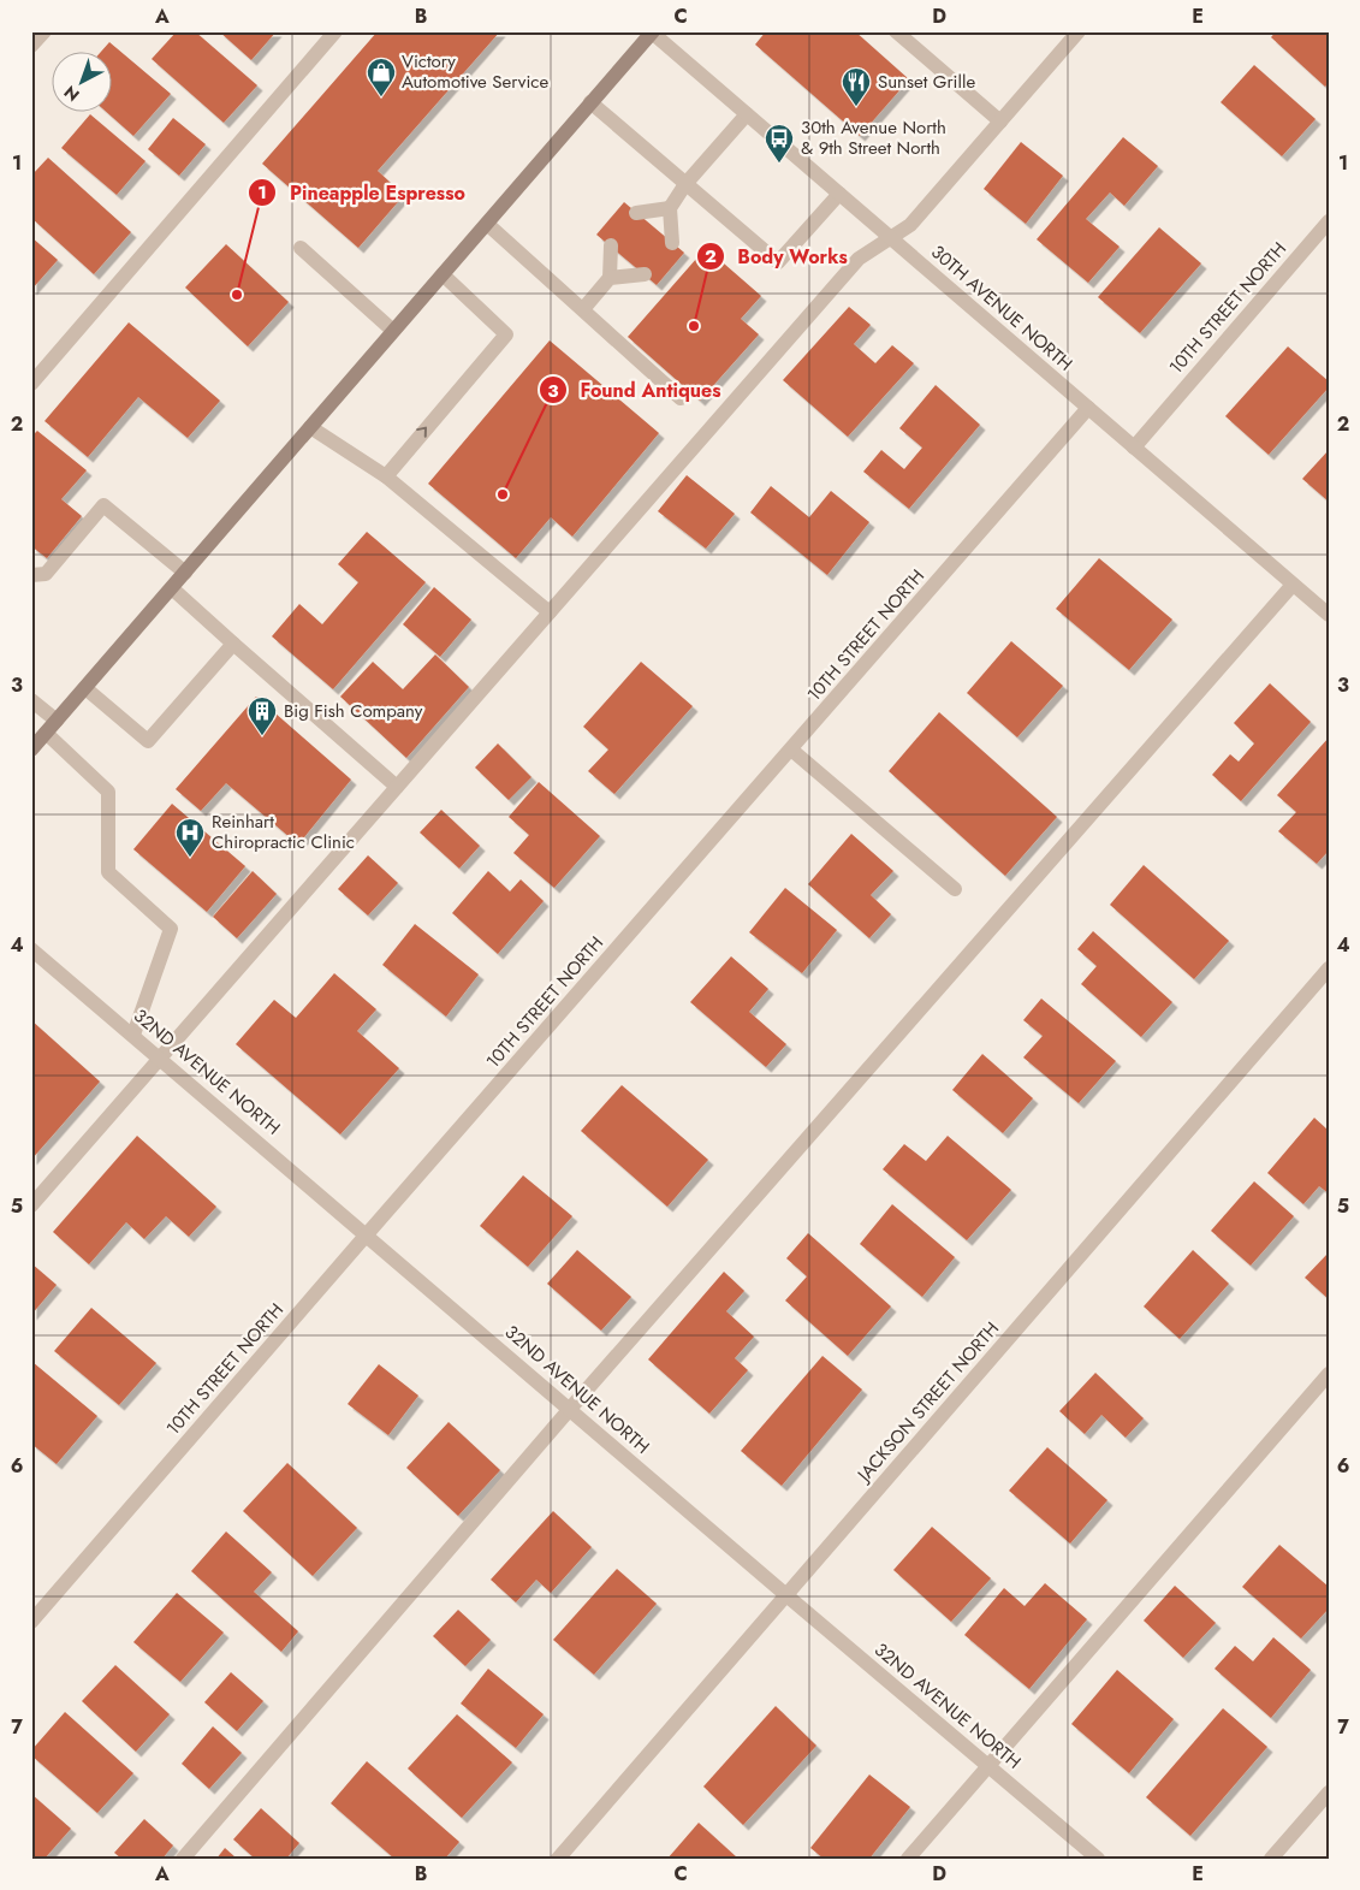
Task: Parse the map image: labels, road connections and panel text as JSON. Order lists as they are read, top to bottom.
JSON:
{
  "streets": {
    "street": [
      "30TH AVENUE NORTH",
      "10TH STREET NORTH",
      "32ND AVENUE NORTH",
      "JACKSON STREET NORTH"
    ]
  },
  "crossings": [
    ["30TH AVENUE NORTH", "10TH STREET NORTH"],
    ["10TH STREET NORTH", "32ND AVENUE NORTH"],
    ["32ND AVENUE NORTH", "JACKSON STREET NORTH"]
  ],
  "places": {
    "shop": ["Victory Automotive Service"],
    "restaurant": ["Sunset Grille"],
    "bus stop": ["30th Avenue North & 9th Street North"],
    "other": ["Pineapple Espresso", "Body Works", "Found Antiques"],
    "building": ["Big Fish Company"],
    "hospital": ["Reinhart Chiropractic Clinic"]
  },
  "north": "bottom left",
  "grid": {
    "columns": [
      "A",
      "B",
      "C",
      "D",
      "E"
    ],
    "rows": [
      "1",
      "2",
      "3",
      "4",
      "5",
      "6",
      "7"
    ]
  }
}
